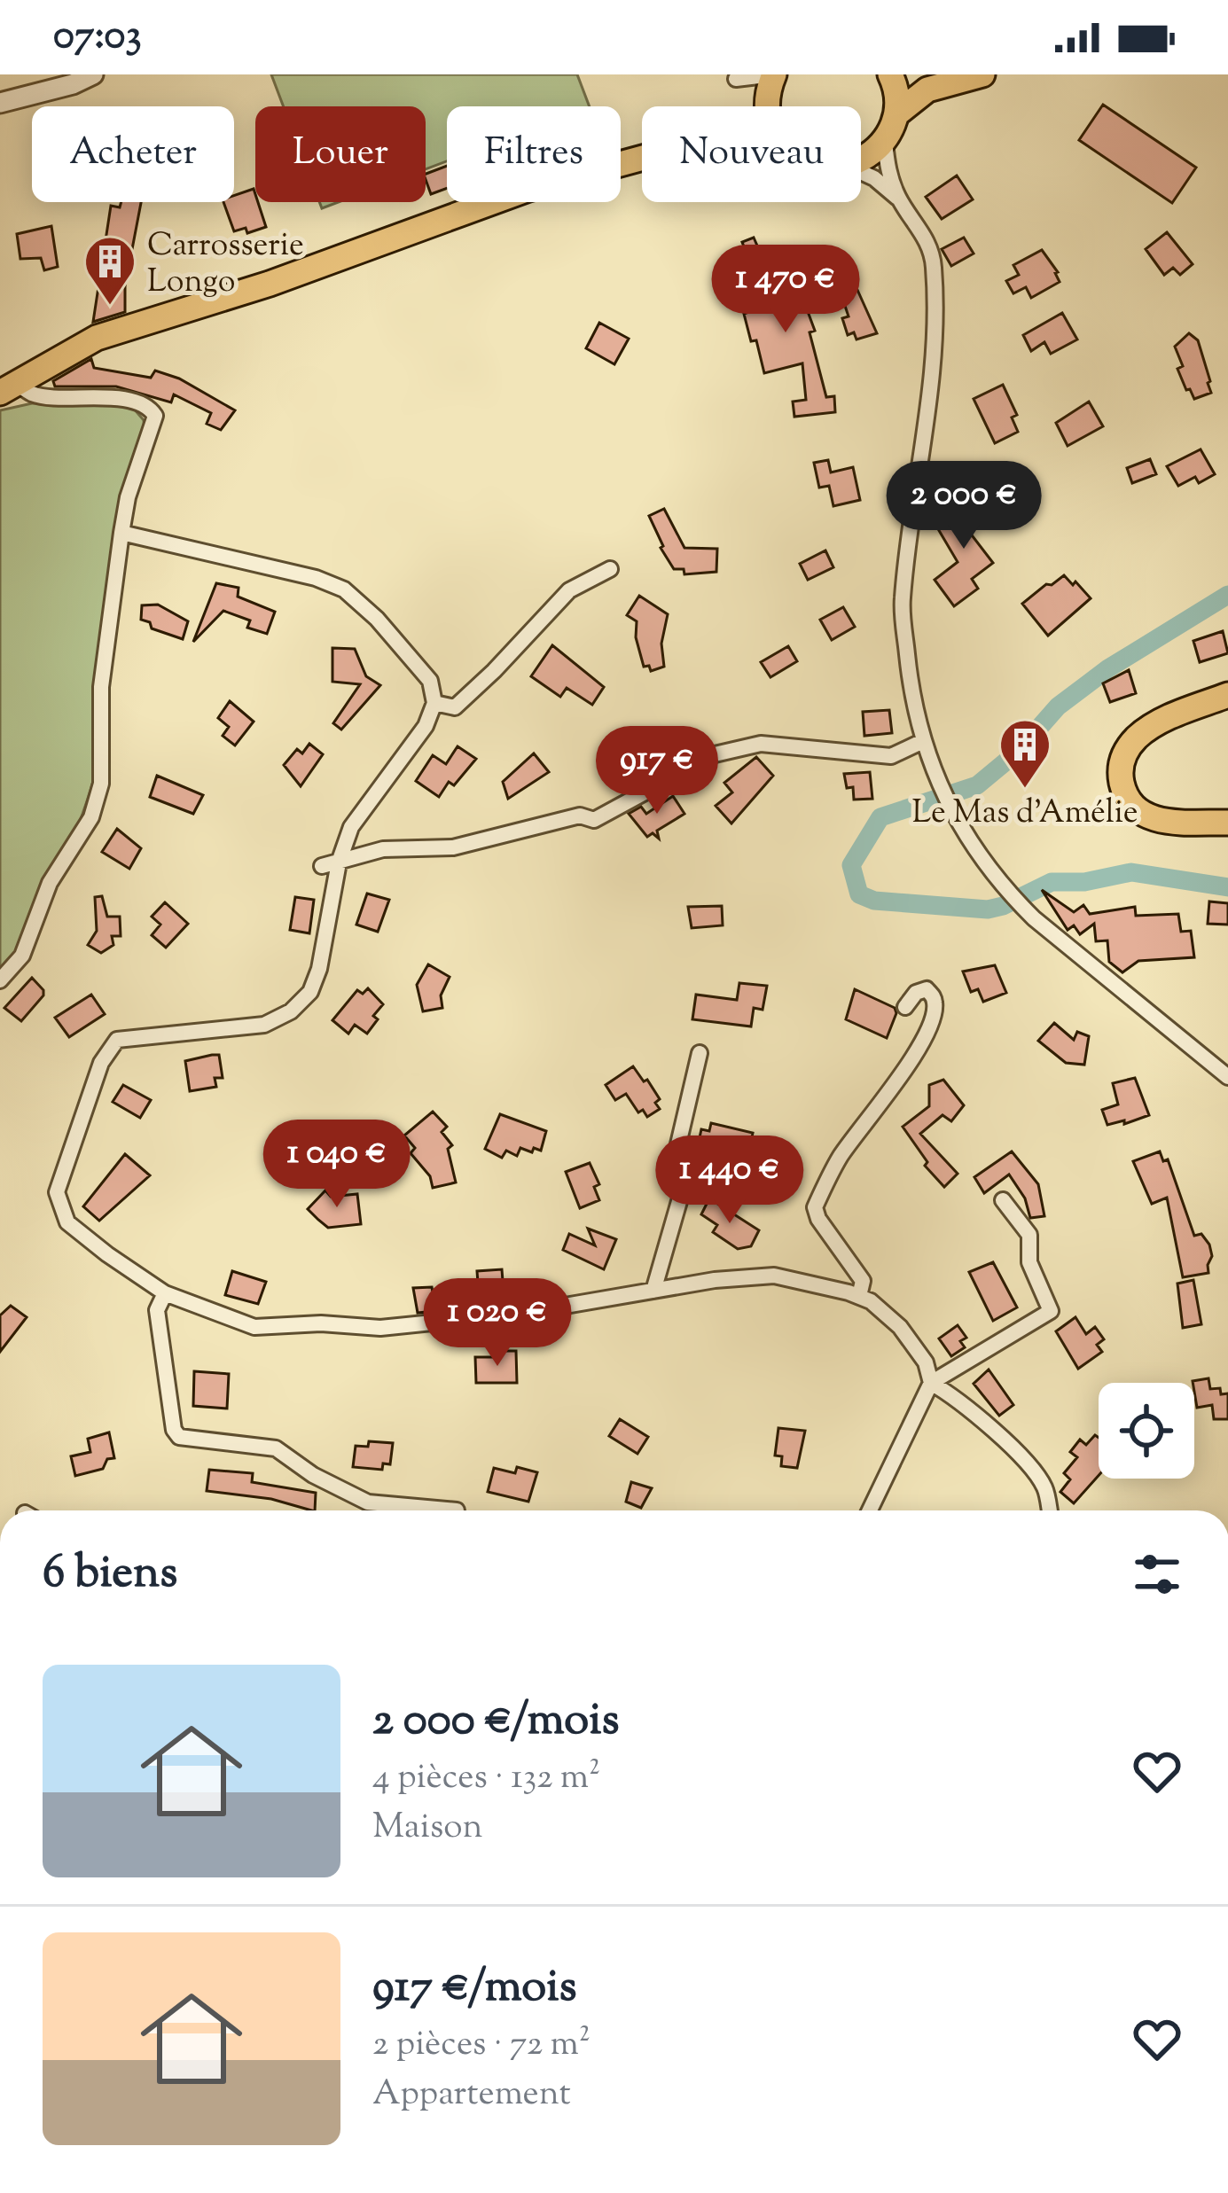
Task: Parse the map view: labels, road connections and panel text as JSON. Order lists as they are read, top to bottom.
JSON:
{
  "places": {
    "building": ["Carrosserie Longo", "Le Mas d'Amélie"]
  },
  "page": {
    "status": "07:03",
    "chip": [
      "Acheter",
      "Louer",
      "Filtres",
      "Nouveau"
    ],
    "price": [
      "1 470 €",
      "2 000 €",
      "917 €",
      "1 040 €",
      "1 440 €",
      "1 020 €"
    ],
    "heading": "6 biens",
    "list": [
      {
        "name": "2 000 €/mois",
        "note": "4 pièces · 132 m² · Maison"
      },
      {
        "name": "917 €/mois",
        "note": "2 pièces · 72 m² · Appartement"
      }
    ]
  }
}
